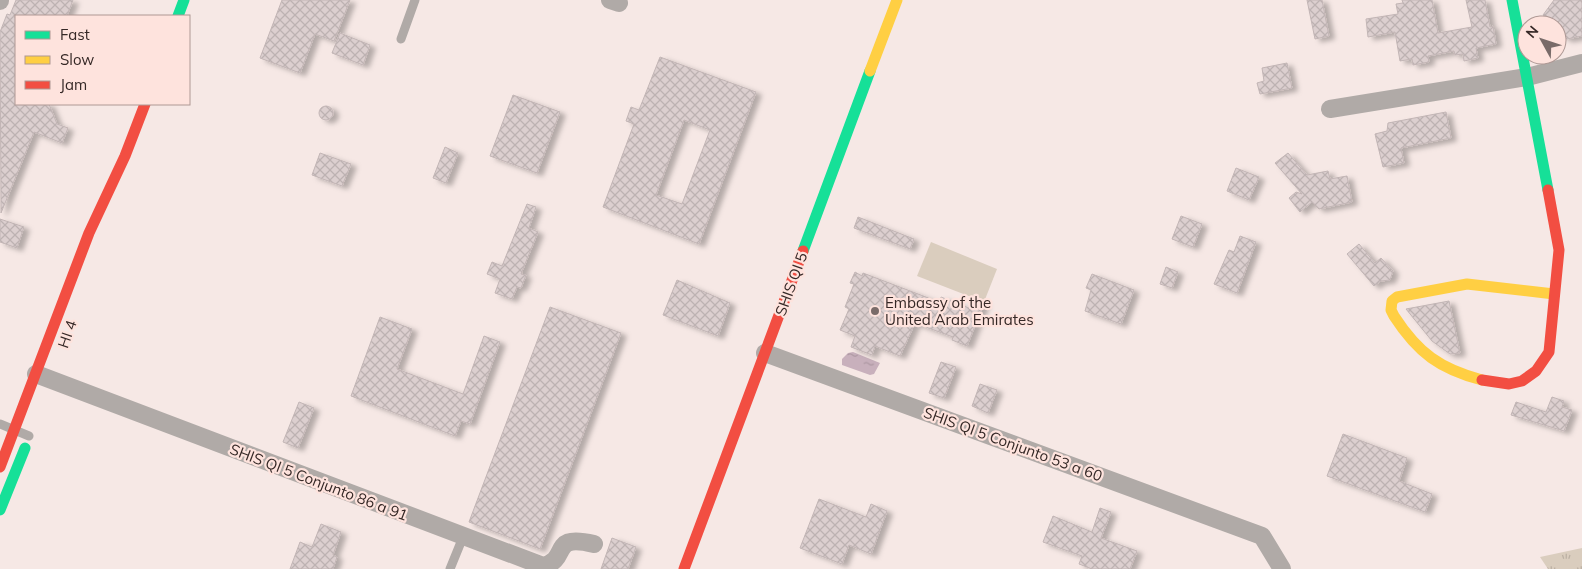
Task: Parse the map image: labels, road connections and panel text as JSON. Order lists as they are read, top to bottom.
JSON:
{
  "streets": {
    "street": [
      "SHIS QI 5",
      "HI 4",
      "SHIS QI 5 Conjunto 53 a 60",
      "SHIS QI 5 Conjunto 86 a 91"
    ]
  },
  "crossings": [
    ["SHIS QI 5", "SHIS QI 5 Conjunto 53 a 60"],
    ["HI 4", "SHIS QI 5 Conjunto 86 a 91"]
  ],
  "places": ["Embassy of the United Arab Emirates"],
  "legend": ["Fast", "Slow", "Jam"],
  "north": "top left"
}
